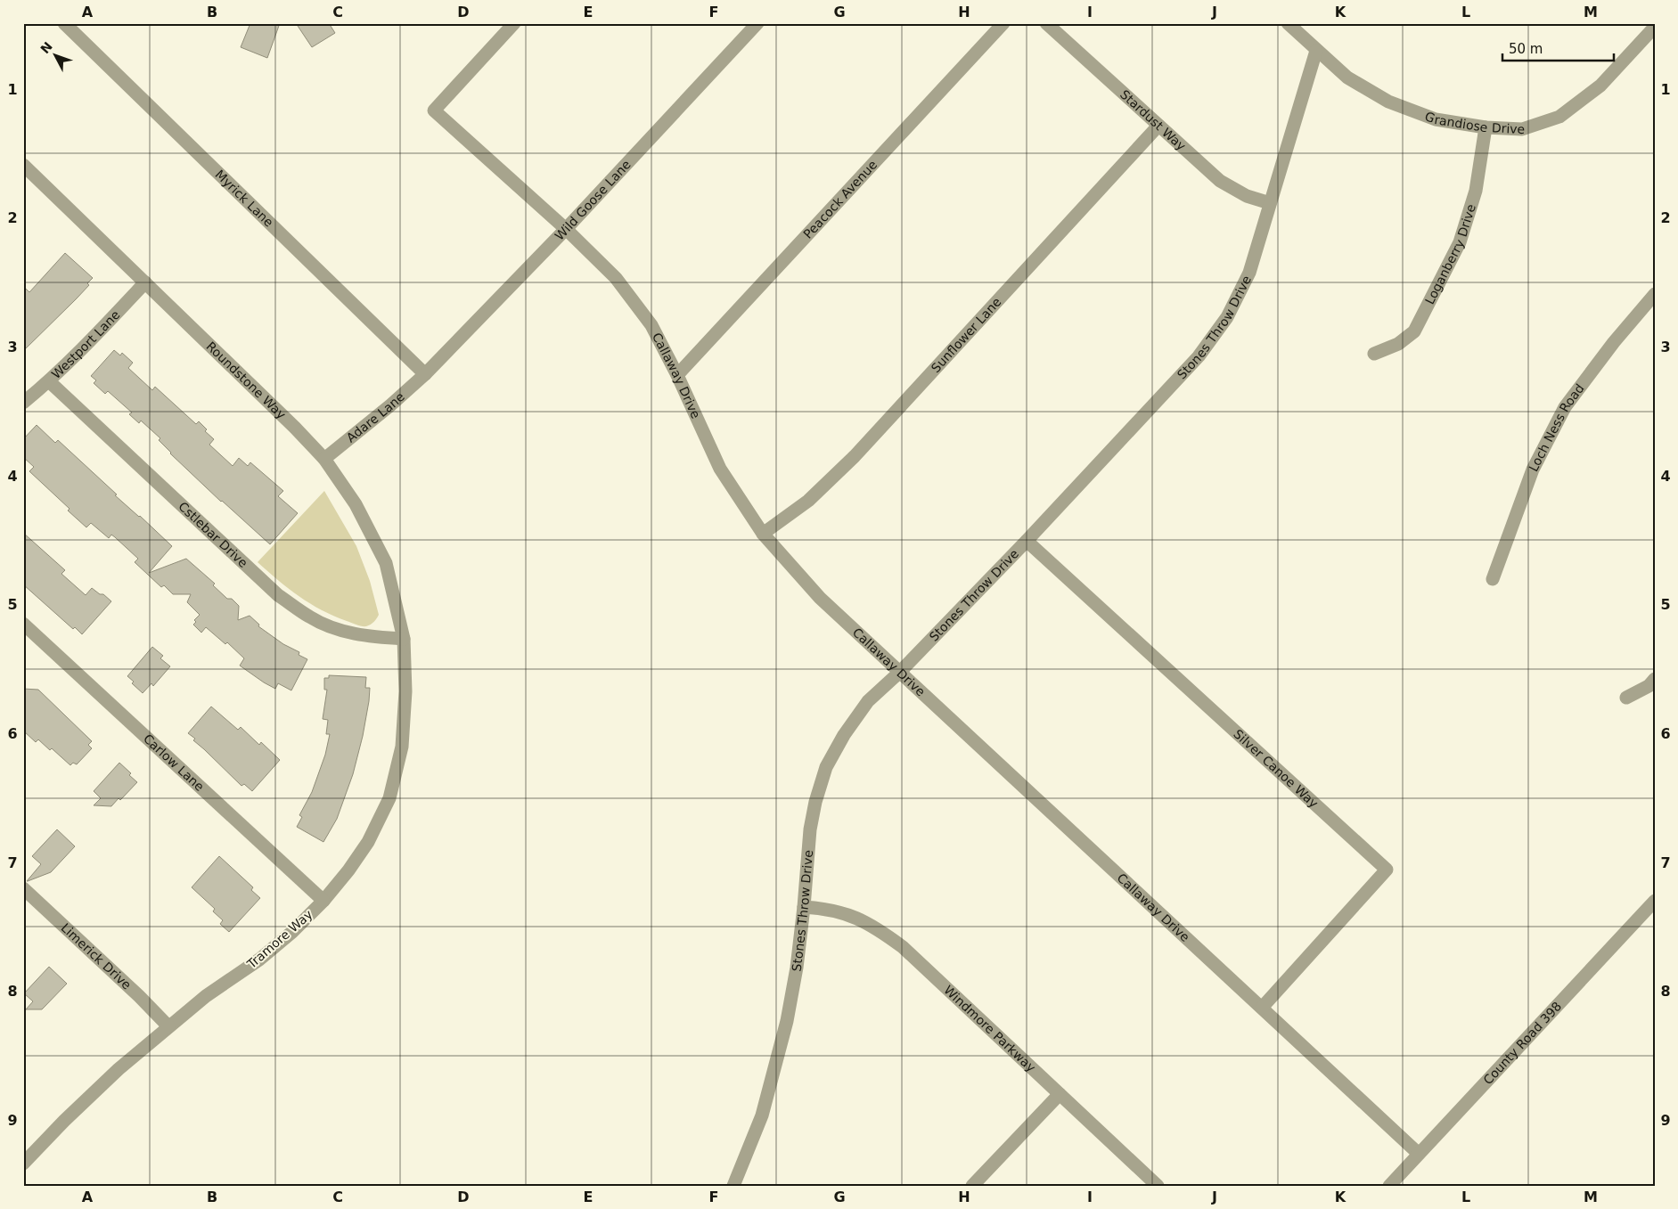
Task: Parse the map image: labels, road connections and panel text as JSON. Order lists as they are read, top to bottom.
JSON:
{
  "streets": {
    "street": [
      "Grandiose Drive",
      "Stardust Way",
      "Myrick Lane",
      "Wild Goose Lane",
      "Peacock Avenue",
      "Loganberry Drive",
      "Stones Throw Drive",
      "Sunflower Lane",
      "Westport Lane",
      "Callaway Drive",
      "Roundstone Way",
      "Adare Lane",
      "Loch Ness Road",
      "Cstlebar Drive",
      "Carlow Lane",
      "Silver Canoe Way",
      "Tramore Way",
      "Limerick Drive",
      "Windmore Parkway",
      "County Road 398"
    ]
  },
  "crossings": [
    ["Grandiose Drive", "Loganberry Drive"],
    ["Grandiose Drive", "Stones Throw Drive"],
    ["Stardust Way", "Stones Throw Drive"],
    ["Stardust Way", "Sunflower Lane"],
    ["Myrick Lane", "Wild Goose Lane"],
    ["Myrick Lane", "Adare Lane"],
    ["Wild Goose Lane", "Callaway Drive"],
    ["Wild Goose Lane", "Adare Lane"],
    ["Peacock Avenue", "Callaway Drive"],
    ["Stones Throw Drive", "Callaway Drive"],
    ["Stones Throw Drive", "Silver Canoe Way"],
    ["Stones Throw Drive", "Windmore Parkway"],
    ["Sunflower Lane", "Callaway Drive"],
    ["Westport Lane", "Roundstone Way"],
    ["Westport Lane", "Cstlebar Drive"],
    ["Callaway Drive", "Silver Canoe Way"],
    ["Callaway Drive", "County Road 398"],
    ["Roundstone Way", "Adare Lane"],
    ["Roundstone Way", "Cstlebar Drive"],
    ["Roundstone Way", "Tramore Way"],
    ["Cstlebar Drive", "Tramore Way"],
    ["Carlow Lane", "Tramore Way"],
    ["Tramore Way", "Limerick Drive"]
  ],
  "scale_bar": "50 m",
  "north": "top left",
  "grid": {
    "columns": [
      "A",
      "B",
      "C",
      "D",
      "E",
      "F",
      "G",
      "H",
      "I",
      "J",
      "K",
      "L",
      "M"
    ],
    "rows": [
      "1",
      "2",
      "3",
      "4",
      "5",
      "6",
      "7",
      "8",
      "9"
    ]
  }
}
